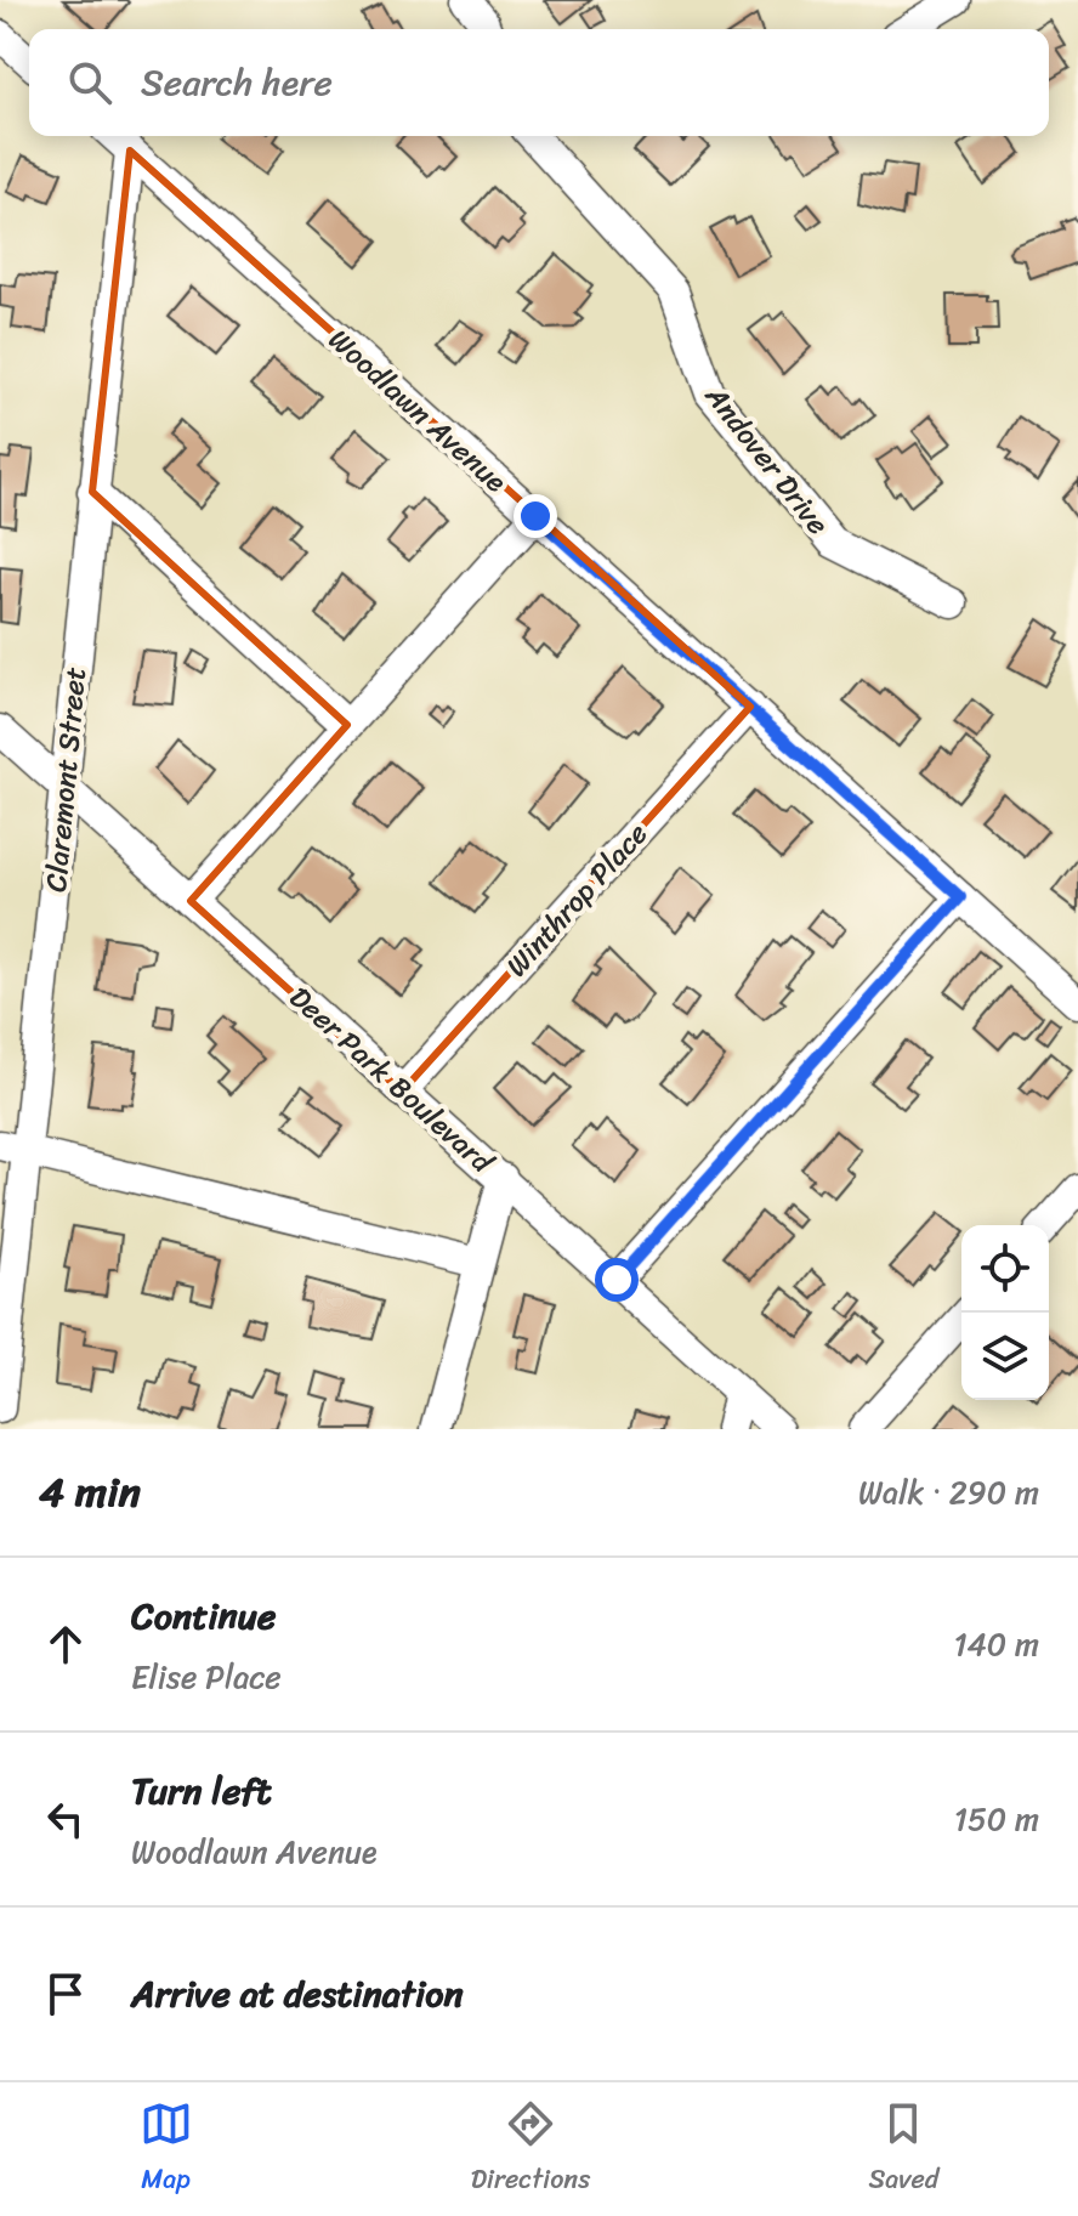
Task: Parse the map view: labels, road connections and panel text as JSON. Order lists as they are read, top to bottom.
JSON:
{
  "streets": {
    "street": [
      "Woodlawn Avenue",
      "Andover Drive",
      "Claremont Street",
      "Winthrop Place",
      "Deer Park Boulevard"
    ]
  },
  "crossings": [
    ["Woodlawn Avenue", "Claremont Street"],
    ["Woodlawn Avenue", "Winthrop Place"],
    ["Claremont Street", "Deer Park Boulevard"],
    ["Winthrop Place", "Deer Park Boulevard"]
  ],
  "page": {
    "search": "Search here",
    "heading": ["4 min", "Walk · 290 m"],
    "list": [
      ["Continue", "Elise Place", "140 m"],
      ["Turn left", "Woodlawn Avenue", "150 m"],
      "Arrive at destination"
    ],
    "nav": ["Map", "Directions", "Saved"]
  }
}
